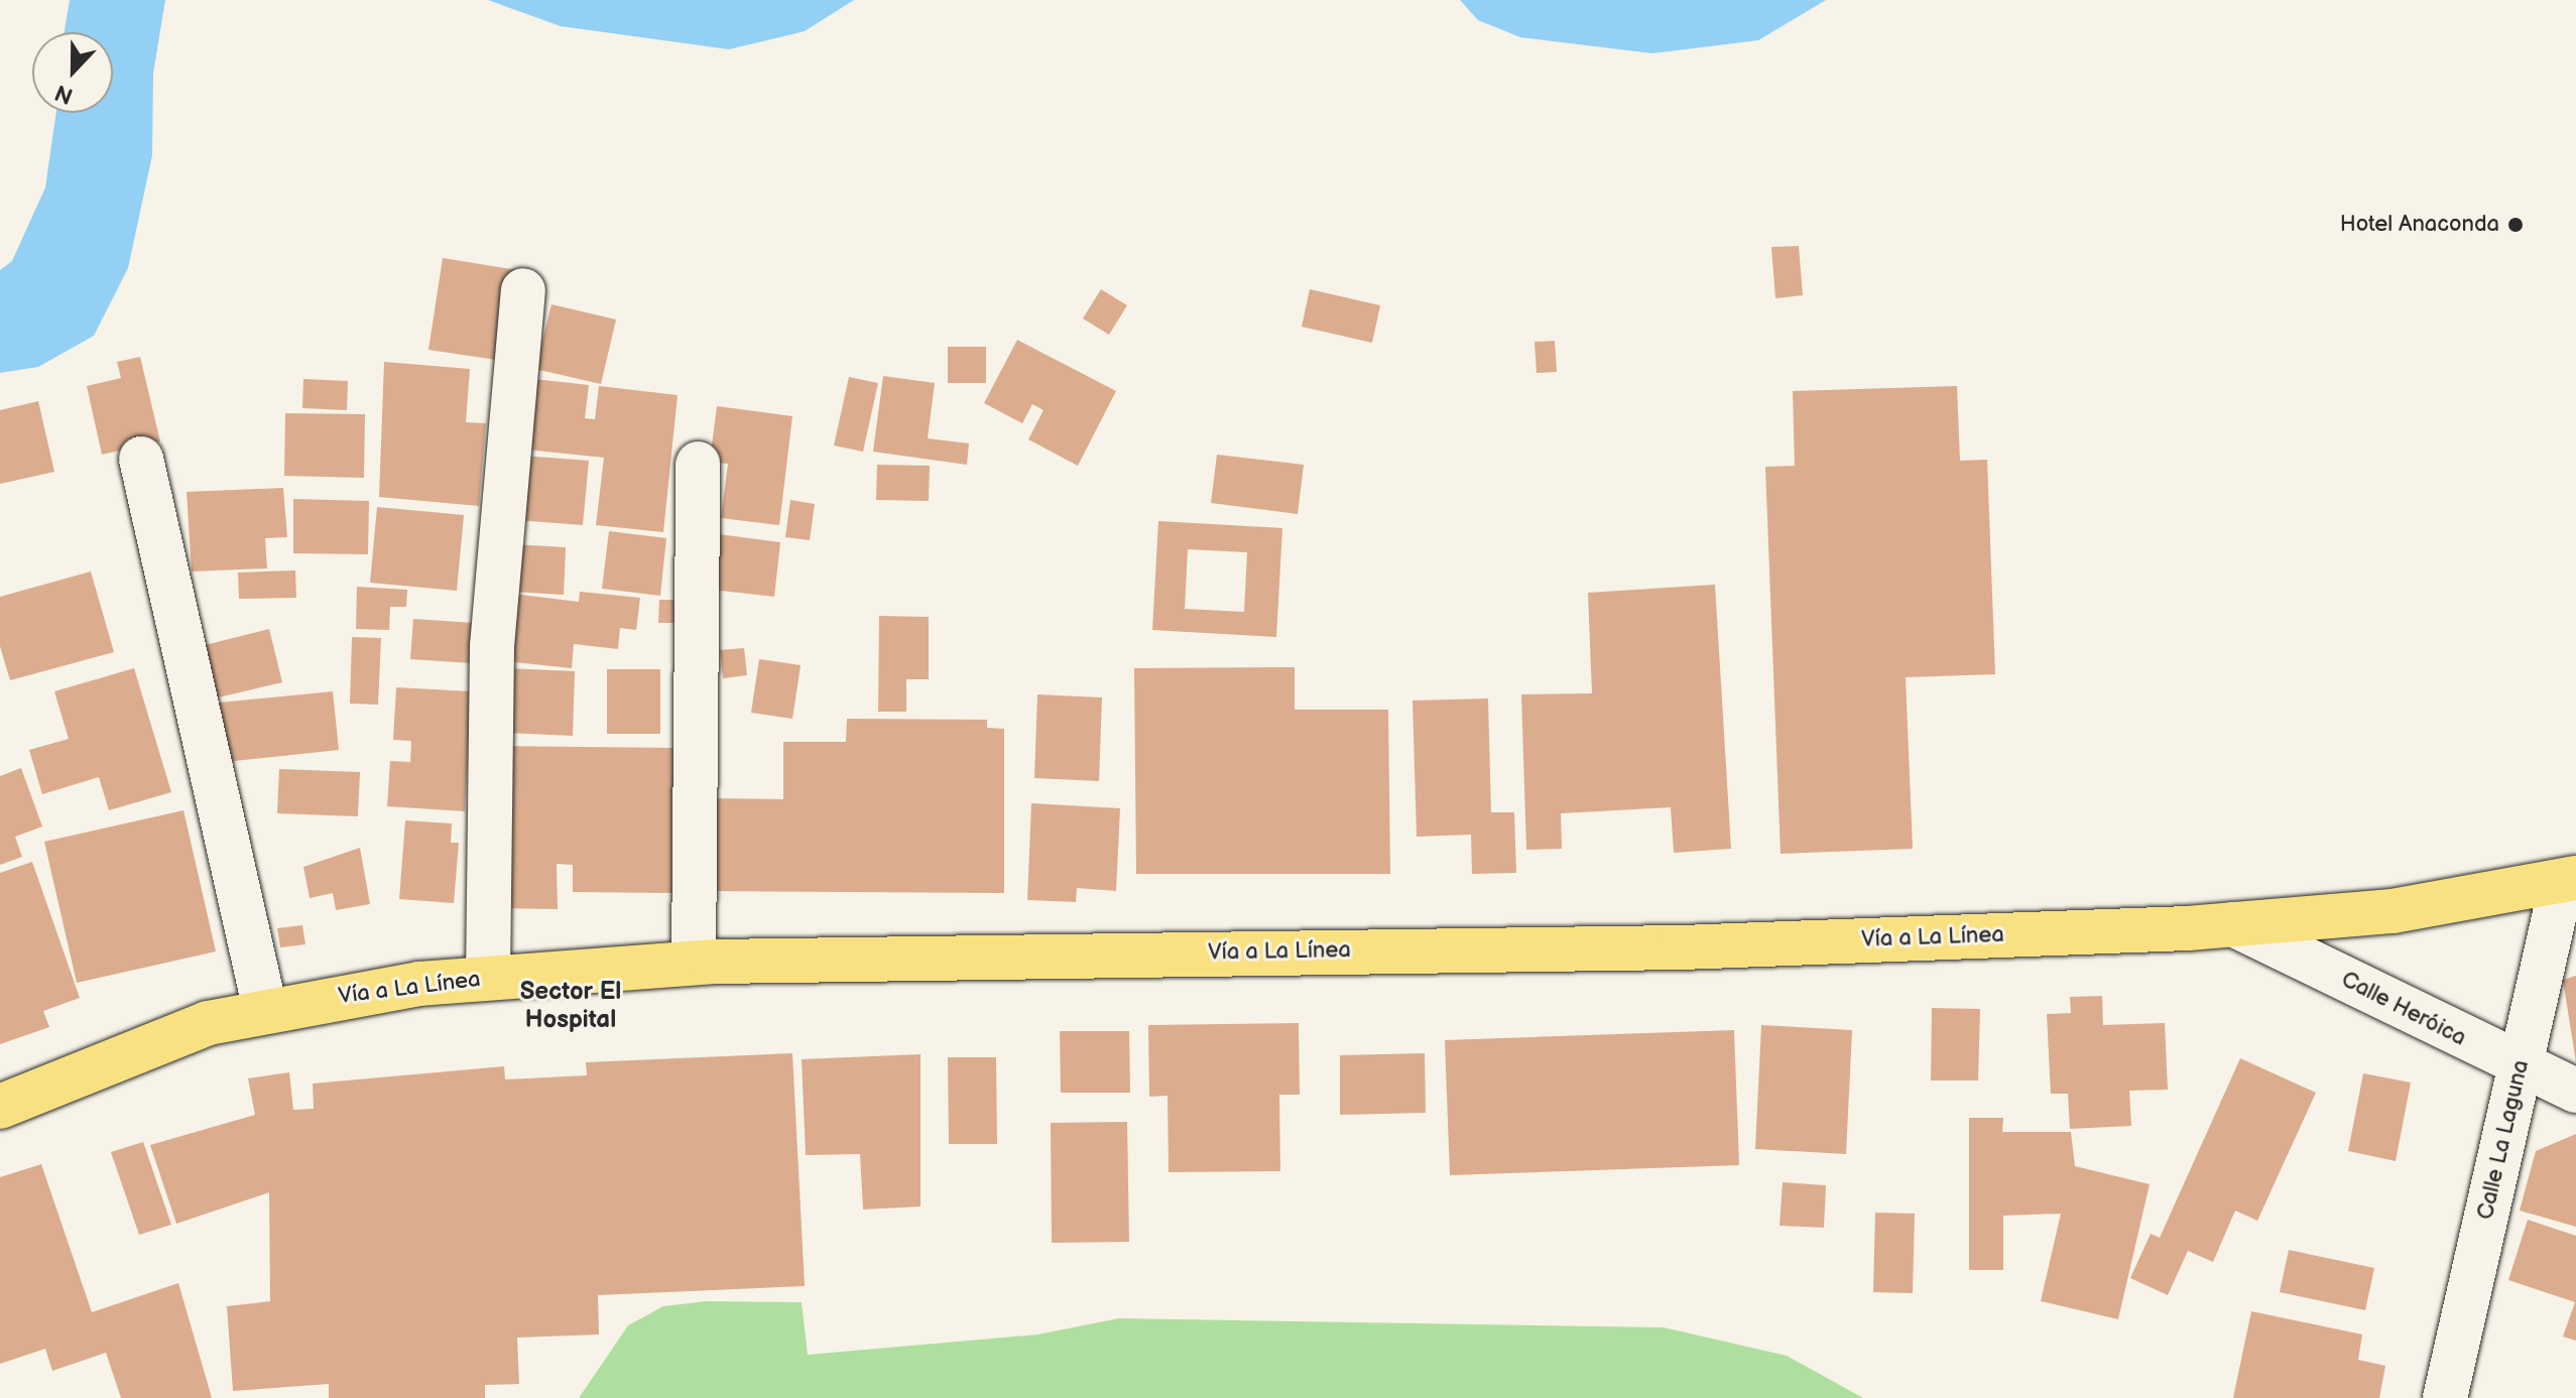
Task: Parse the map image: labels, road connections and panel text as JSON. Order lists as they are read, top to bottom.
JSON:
{
  "streets": {
    "highway": ["Vía a La Línea"],
    "street": ["Calle Heróica", "Calle La Laguna"]
  },
  "crossings": [
    ["Vía a La Línea", "Calle Heróica"],
    ["Vía a La Línea", "Calle La Laguna"],
    ["Calle Heróica", "Calle La Laguna"]
  ],
  "districts": ["Sector El Hospital"],
  "places": ["Hotel Anaconda"],
  "north": "bottom"
}
